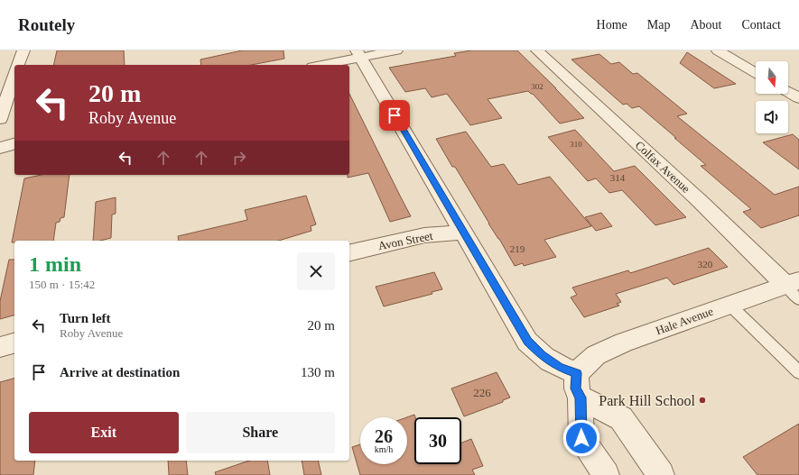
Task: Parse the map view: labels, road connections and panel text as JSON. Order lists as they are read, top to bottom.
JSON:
{
  "streets": {
    "street": ["Colfax Avenue", "Avon Street", "Hale Avenue"]
  },
  "crossings": [
    ["Colfax Avenue", "Hale Avenue"]
  ],
  "places": ["Park Hill School"],
  "house_numbers": [
    "302",
    "310",
    "314",
    "219",
    "320",
    "226"
  ],
  "north": "bottom",
  "page": {
    "header": "Routely",
    "nav": [
      "Home",
      "Map",
      "About",
      "Contact"
    ],
    "turn": ["20 m", "Roby Avenue"],
    "heading": ["1 min", "150 m · 15:42"],
    "list": [
      {
        "name": "Turn left",
        "note": "Roby Avenue",
        "value": "20 m"
      },
      {
        "name": "Arrive at destination",
        "value": "130 m"
      }
    ],
    "buttons": ["Exit", "Share"],
    "speed": "26 km/h",
    "limit": "30"
  }
}
